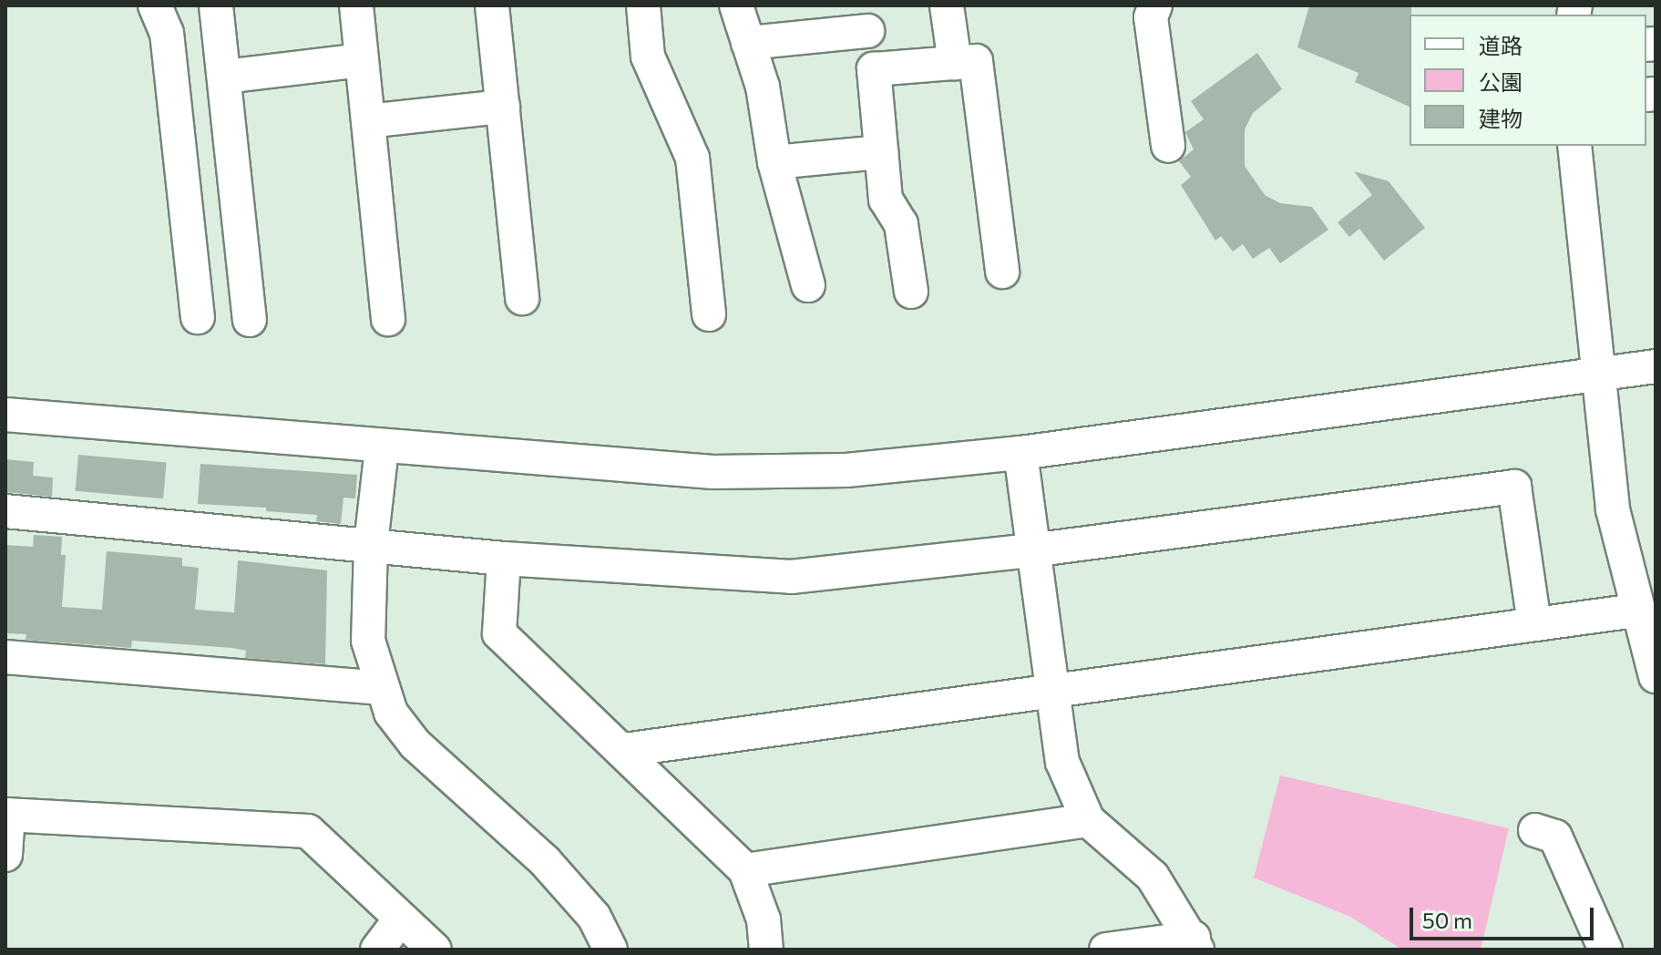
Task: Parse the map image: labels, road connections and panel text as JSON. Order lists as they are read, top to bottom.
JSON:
{
  "legend": ["道路", "公園", "建物"],
  "scale_bar": "50 m"
}
